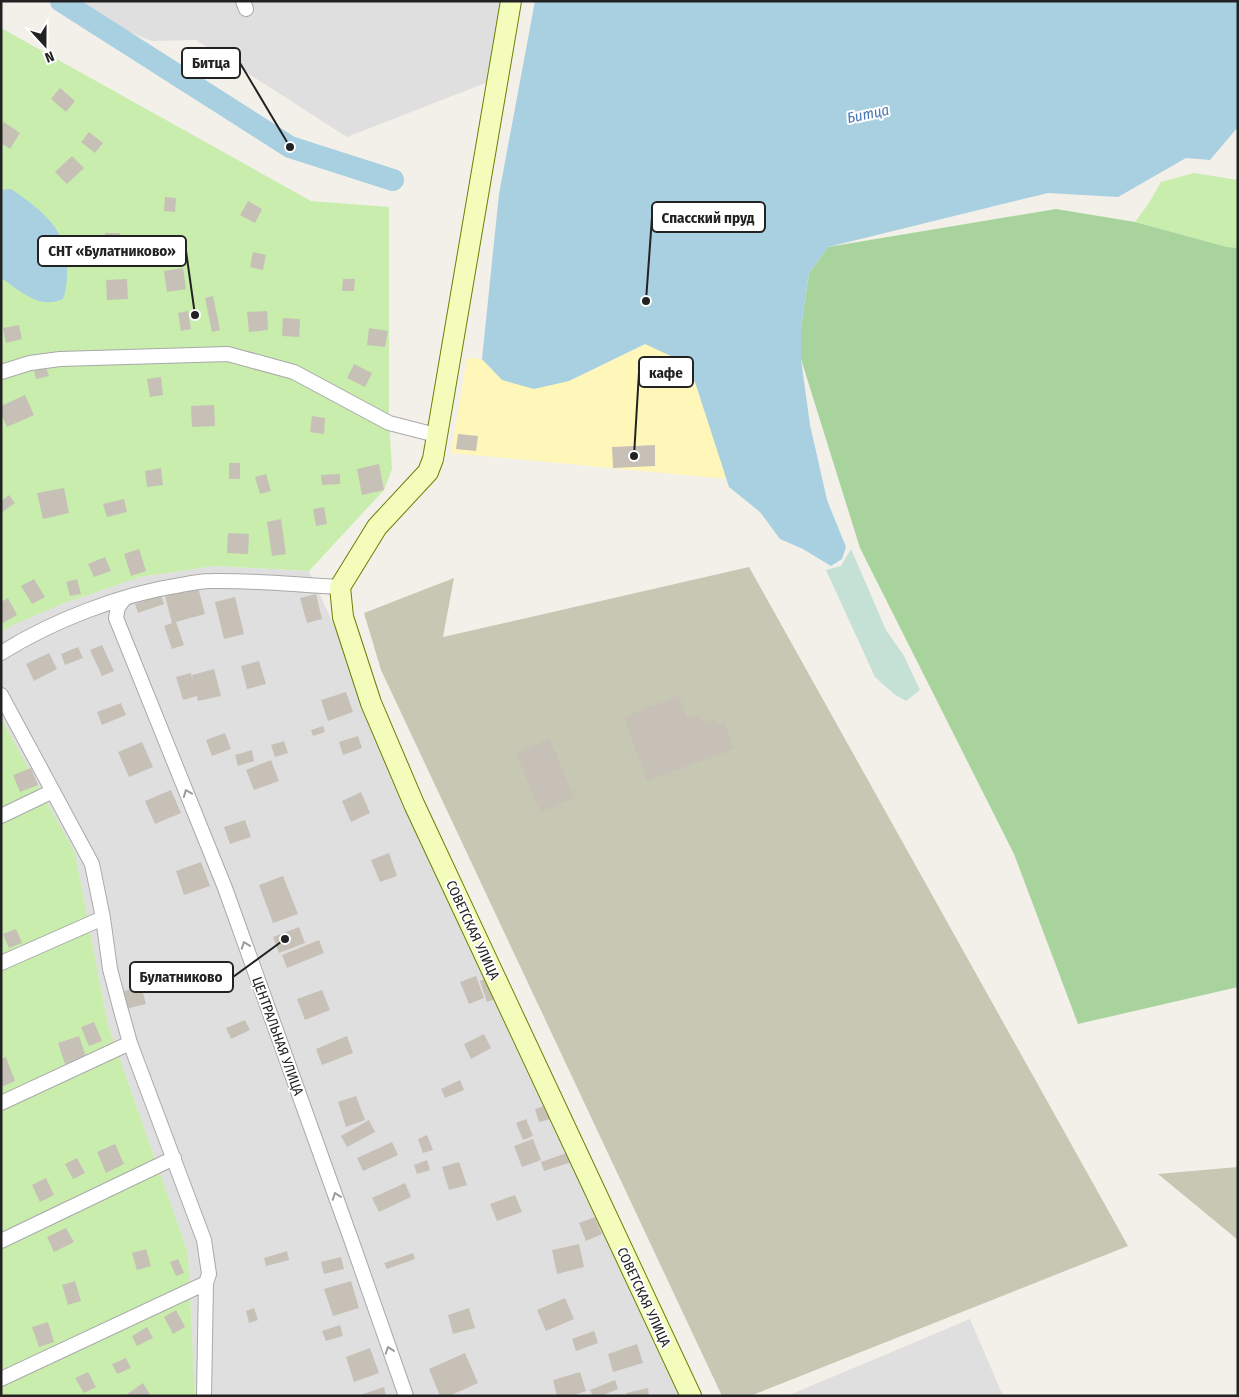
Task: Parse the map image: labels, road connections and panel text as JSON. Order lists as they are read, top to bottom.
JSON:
{
  "streets": {
    "street": ["СОВЕТСКАЯ УЛИЦА", "ЦЕНТРАЛЬНАЯ УЛИЦА"]
  },
  "one_way": ["ЦЕНТРАЛЬНАЯ УЛИЦА"],
  "water": ["Битца"],
  "places": [
    "Битца",
    "Спасский пруд",
    "СНТ «Булатниково»",
    "кафе",
    "Булатниково"
  ],
  "north": "bottom"
}
